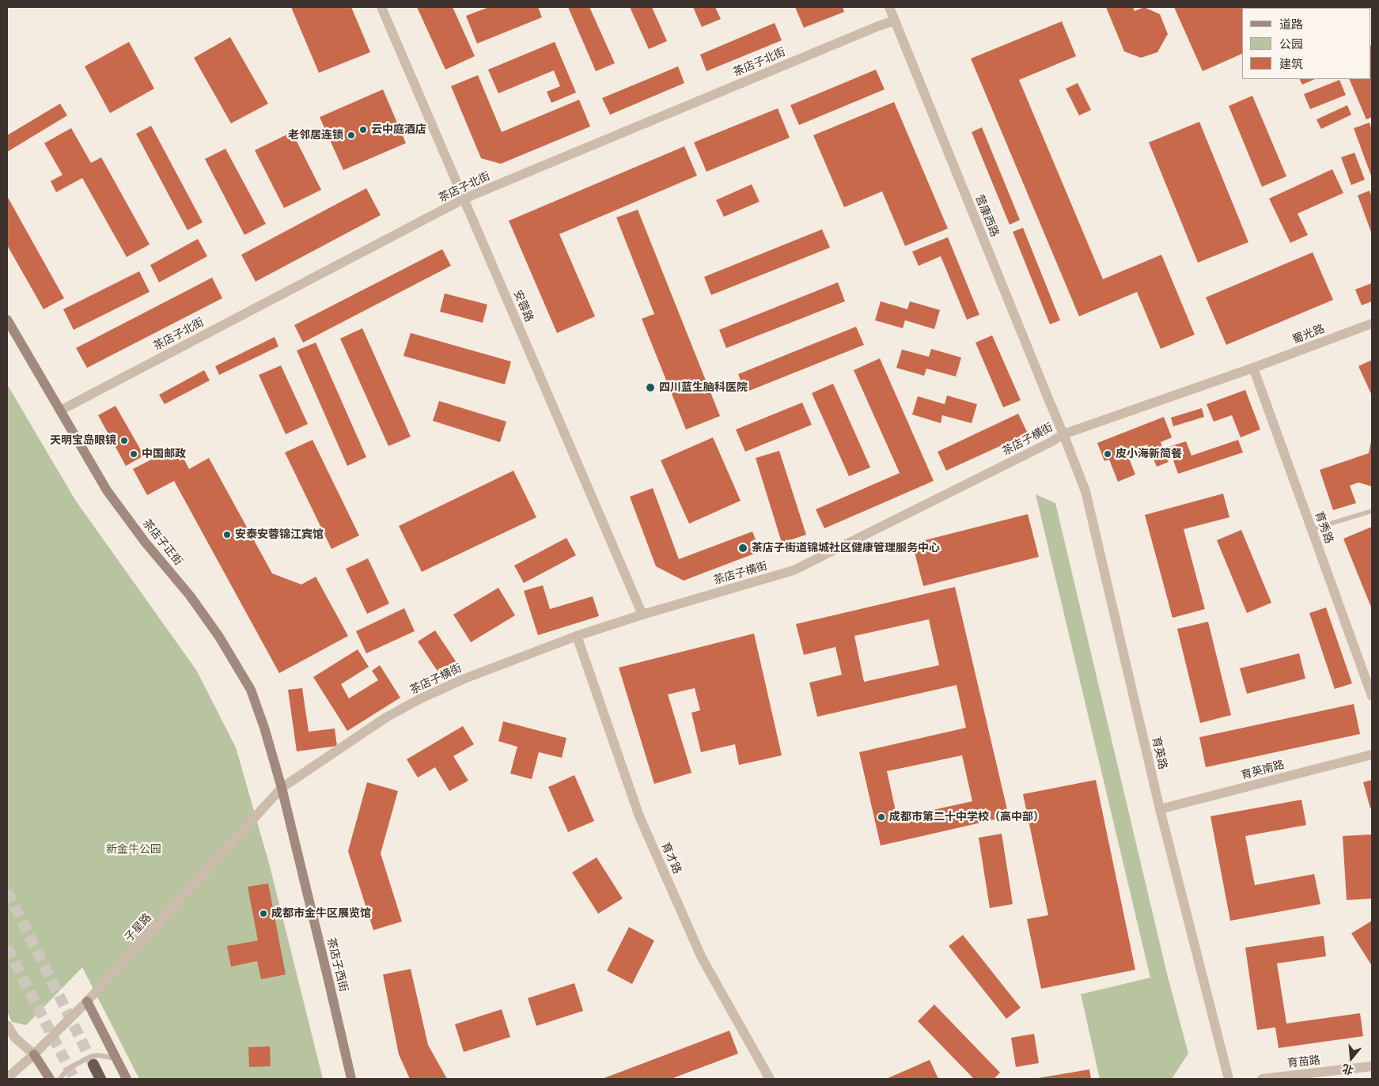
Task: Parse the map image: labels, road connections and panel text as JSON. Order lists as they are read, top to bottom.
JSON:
{
  "streets": {
    "main road": ["茶店子正街", "茶店子西街"],
    "street": [
      "茶店子北街",
      "营康西路",
      "安蓉路",
      "蜀光路",
      "茶店子横街",
      "育秀路",
      "育英路",
      "育英南路",
      "育才路",
      "子星路",
      "育苗路"
    ]
  },
  "crossings": [
    ["茶店子北街", "营康西路"],
    ["茶店子北街", "安蓉路"],
    ["茶店子北街", "茶店子正街"],
    ["营康西路", "茶店子横街"],
    ["营康西路", "育英路"],
    ["安蓉路", "茶店子横街"],
    ["蜀光路", "茶店子横街"],
    ["蜀光路", "育秀路"],
    ["茶店子横街", "育秀路"],
    ["茶店子横街", "茶店子正街"],
    ["茶店子横街", "育英路"],
    ["茶店子横街", "育才路"],
    ["茶店子横街", "子星路"],
    ["茶店子横街", "茶店子西街"],
    ["茶店子正街", "子星路"],
    ["茶店子正街", "茶店子西街"],
    ["育英路", "育英南路"],
    ["子星路", "茶店子西街"]
  ],
  "parks": ["新金牛公园"],
  "places": [
    "云中庭酒店",
    "老邻居连锁",
    "四川蓝生脑科医院",
    "天明宝岛眼镜",
    "中国邮政",
    "皮小海新简餐",
    "安泰安蓉锦江宾馆",
    "茶店子街道锦城社区健康管理服务中心",
    "成都市第二十中学校（高中部）",
    "成都市金牛区展览馆"
  ],
  "legend": ["道路", "公园", "建筑"],
  "north": "bottom"
}
